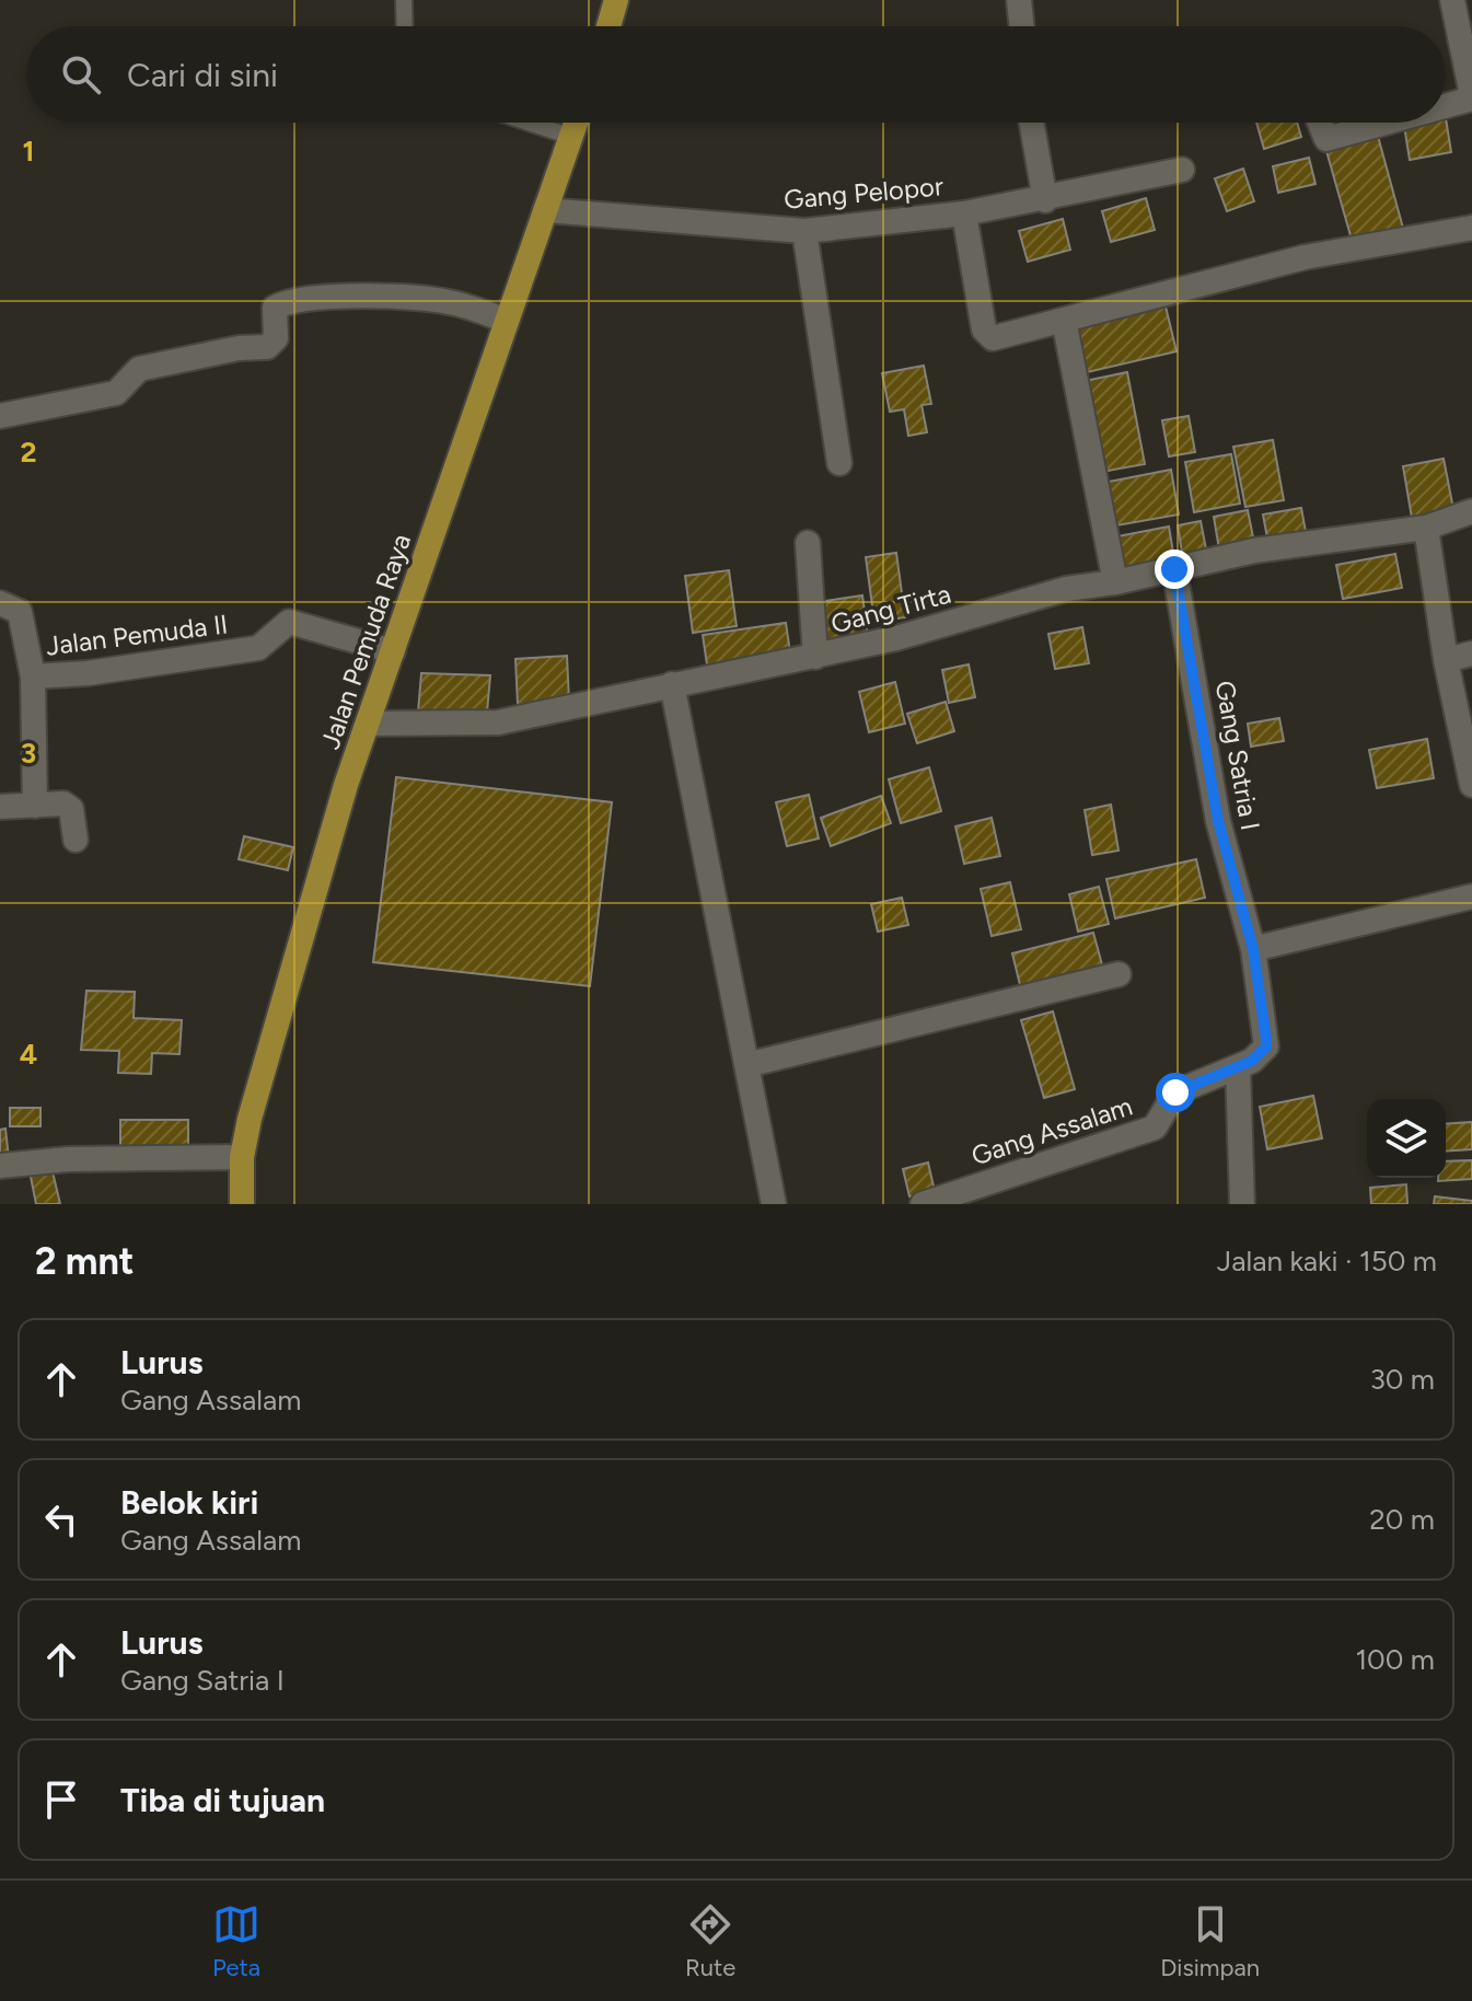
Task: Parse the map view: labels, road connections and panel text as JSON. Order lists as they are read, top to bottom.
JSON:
{
  "streets": {
    "main road": ["Jalan Pemuda Raya"],
    "street": [
      "Gang Pelopor",
      "Gang Tirta",
      "Jalan Pemuda II",
      "Gang Satria I",
      "Gang Assalam"
    ]
  },
  "crossings": [
    ["Gang Pelopor", "Jalan Pemuda Raya"],
    ["Gang Tirta", "Jalan Pemuda Raya"],
    ["Gang Tirta", "Gang Satria I"],
    ["Jalan Pemuda II", "Jalan Pemuda Raya"],
    ["Gang Satria I", "Gang Assalam"]
  ],
  "page": {
    "search": "Cari di sini",
    "heading": ["2 mnt", "Jalan kaki · 150 m"],
    "list": [
      ["Lurus", "Gang Assalam", "30 m"],
      ["Belok kiri", "Gang Assalam", "20 m"],
      ["Lurus", "Gang Satria I", "100 m"],
      "Tiba di tujuan"
    ],
    "nav": ["Peta", "Rute", "Disimpan"]
  },
  "grid": {
    "rows": [
      "1",
      "2",
      "3",
      "4"
    ]
  }
}
